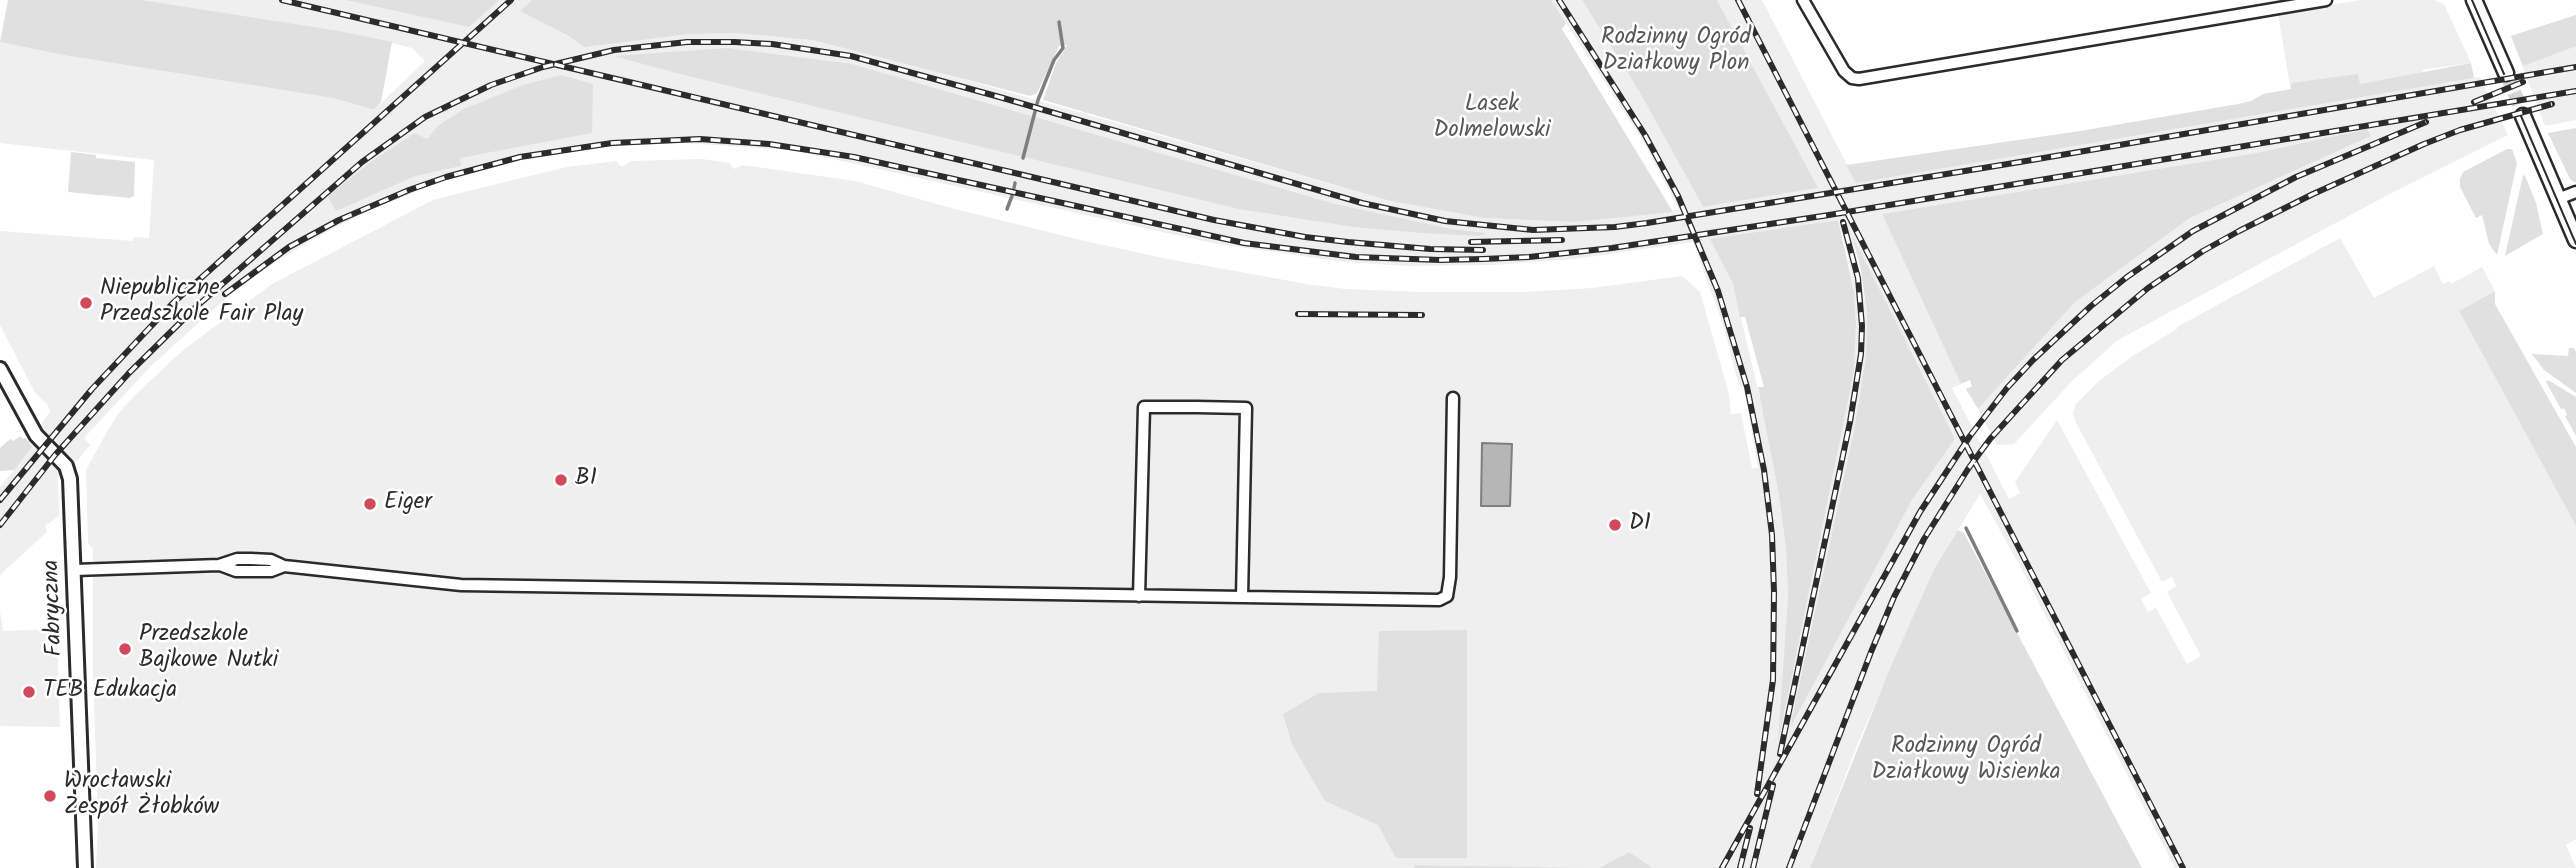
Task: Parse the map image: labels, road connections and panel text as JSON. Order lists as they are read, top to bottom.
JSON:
{
  "streets": {
    "street": ["Fabryczna"]
  },
  "parks": ["Rodzinny Ogród Działkowy Plon", "Lasek Dolmelowski", "Rodzinny Ogród Działkowy Wisienka"],
  "places": [
    "Niepubliczne Przedszkole Fair Play",
    "B1",
    "Eiger",
    "D1",
    "Przedszkole Bajkowe Nutki",
    "TEB Edukacja",
    "Wrocławski Zespół Żłobków"
  ]
}
